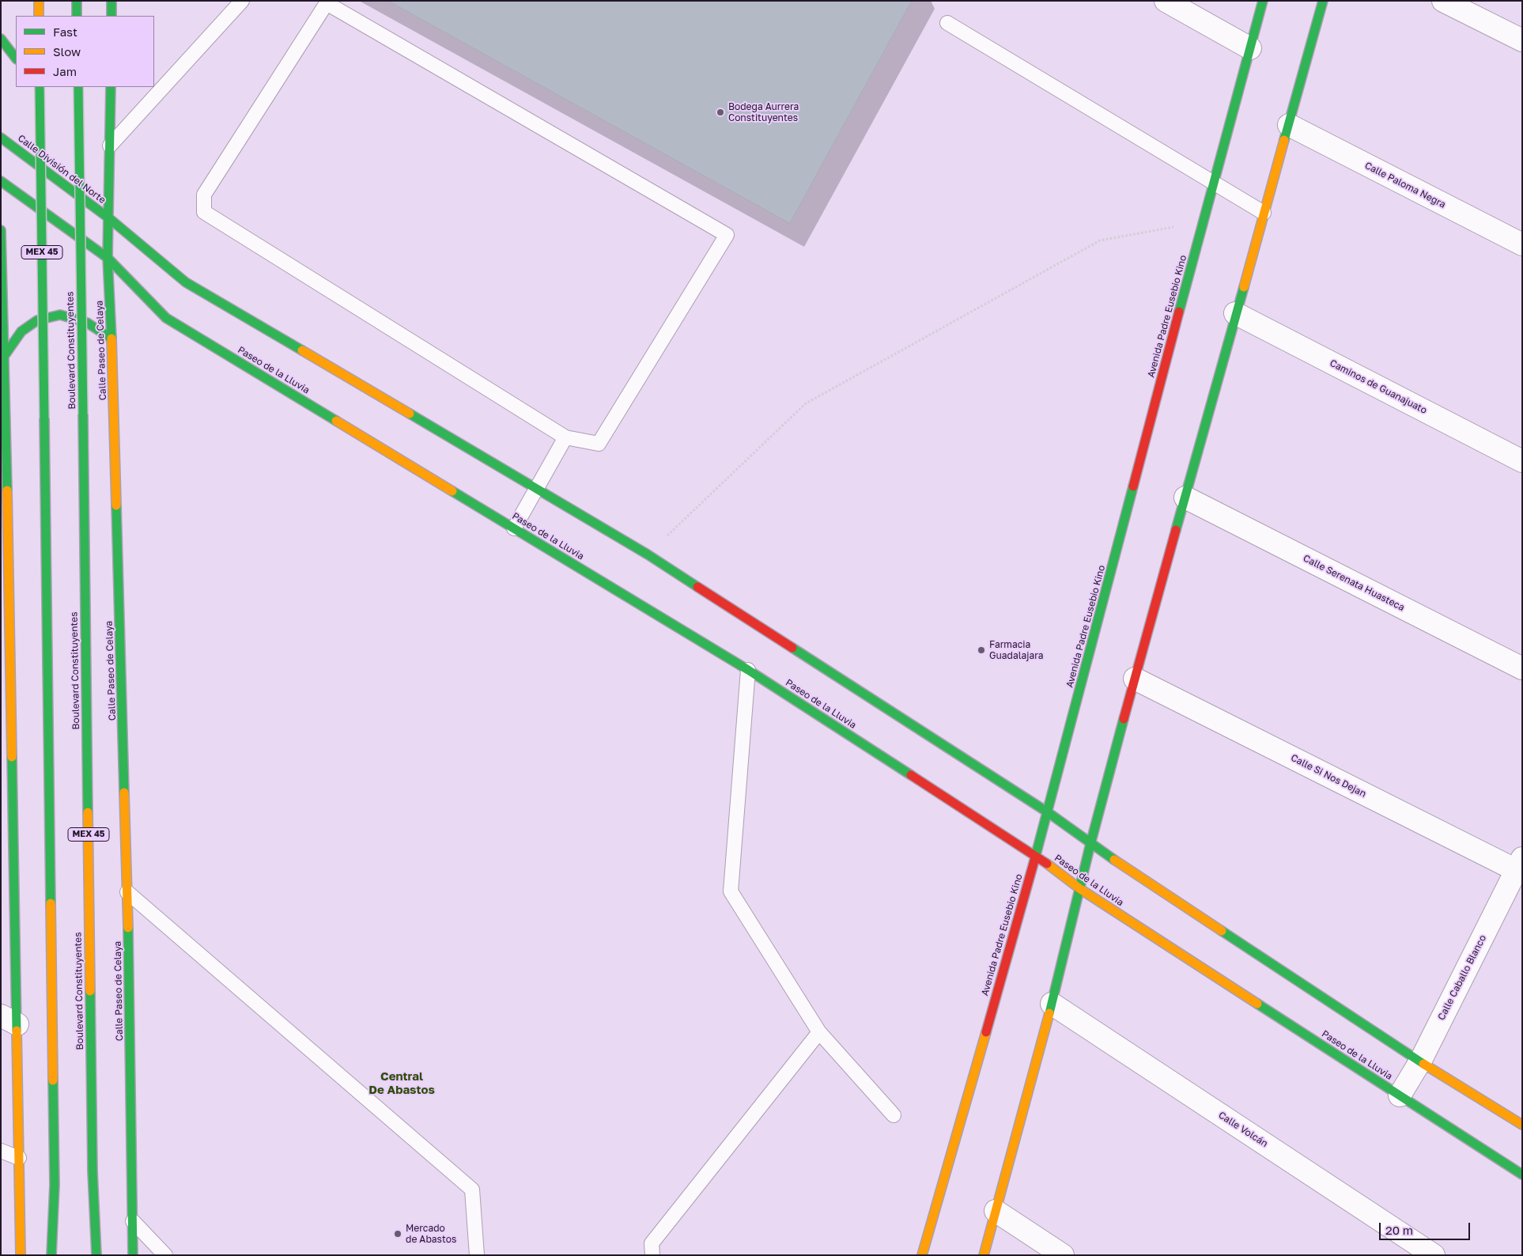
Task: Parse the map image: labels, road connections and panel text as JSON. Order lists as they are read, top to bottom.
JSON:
{
  "streets": {
    "main road": [
      "Calle División del Norte",
      "MEX 45",
      "Avenida Padre Eusebio Kino",
      "Boulevard Constituyentes",
      "Calle Paseo de Celaya",
      "Paseo de la Lluvia"
    ],
    "street": [
      "Calle Paloma Negra",
      "Caminos de Guanajuato",
      "Calle Serenata Huasteca",
      "Calle Si Nos Dejan",
      "Calle Caballo Blanco",
      "Calle Volcán"
    ]
  },
  "crossings": [
    ["Calle División del Norte", "Calle Paseo de Celaya"],
    ["Avenida Padre Eusebio Kino", "Paseo de la Lluvia"],
    ["Calle Paseo de Celaya", "Paseo de la Lluvia"],
    ["Paseo de la Lluvia", "Calle Caballo Blanco"],
    ["Calle Si Nos Dejan", "Calle Caballo Blanco"]
  ],
  "districts": ["Central De Abastos"],
  "places": ["Bodega Aurrera Constituyentes", "Farmacia Guadalajara", "Mercado de Abastos"],
  "legend": ["Fast", "Slow", "Jam"],
  "scale_bar": "20 m"
}
